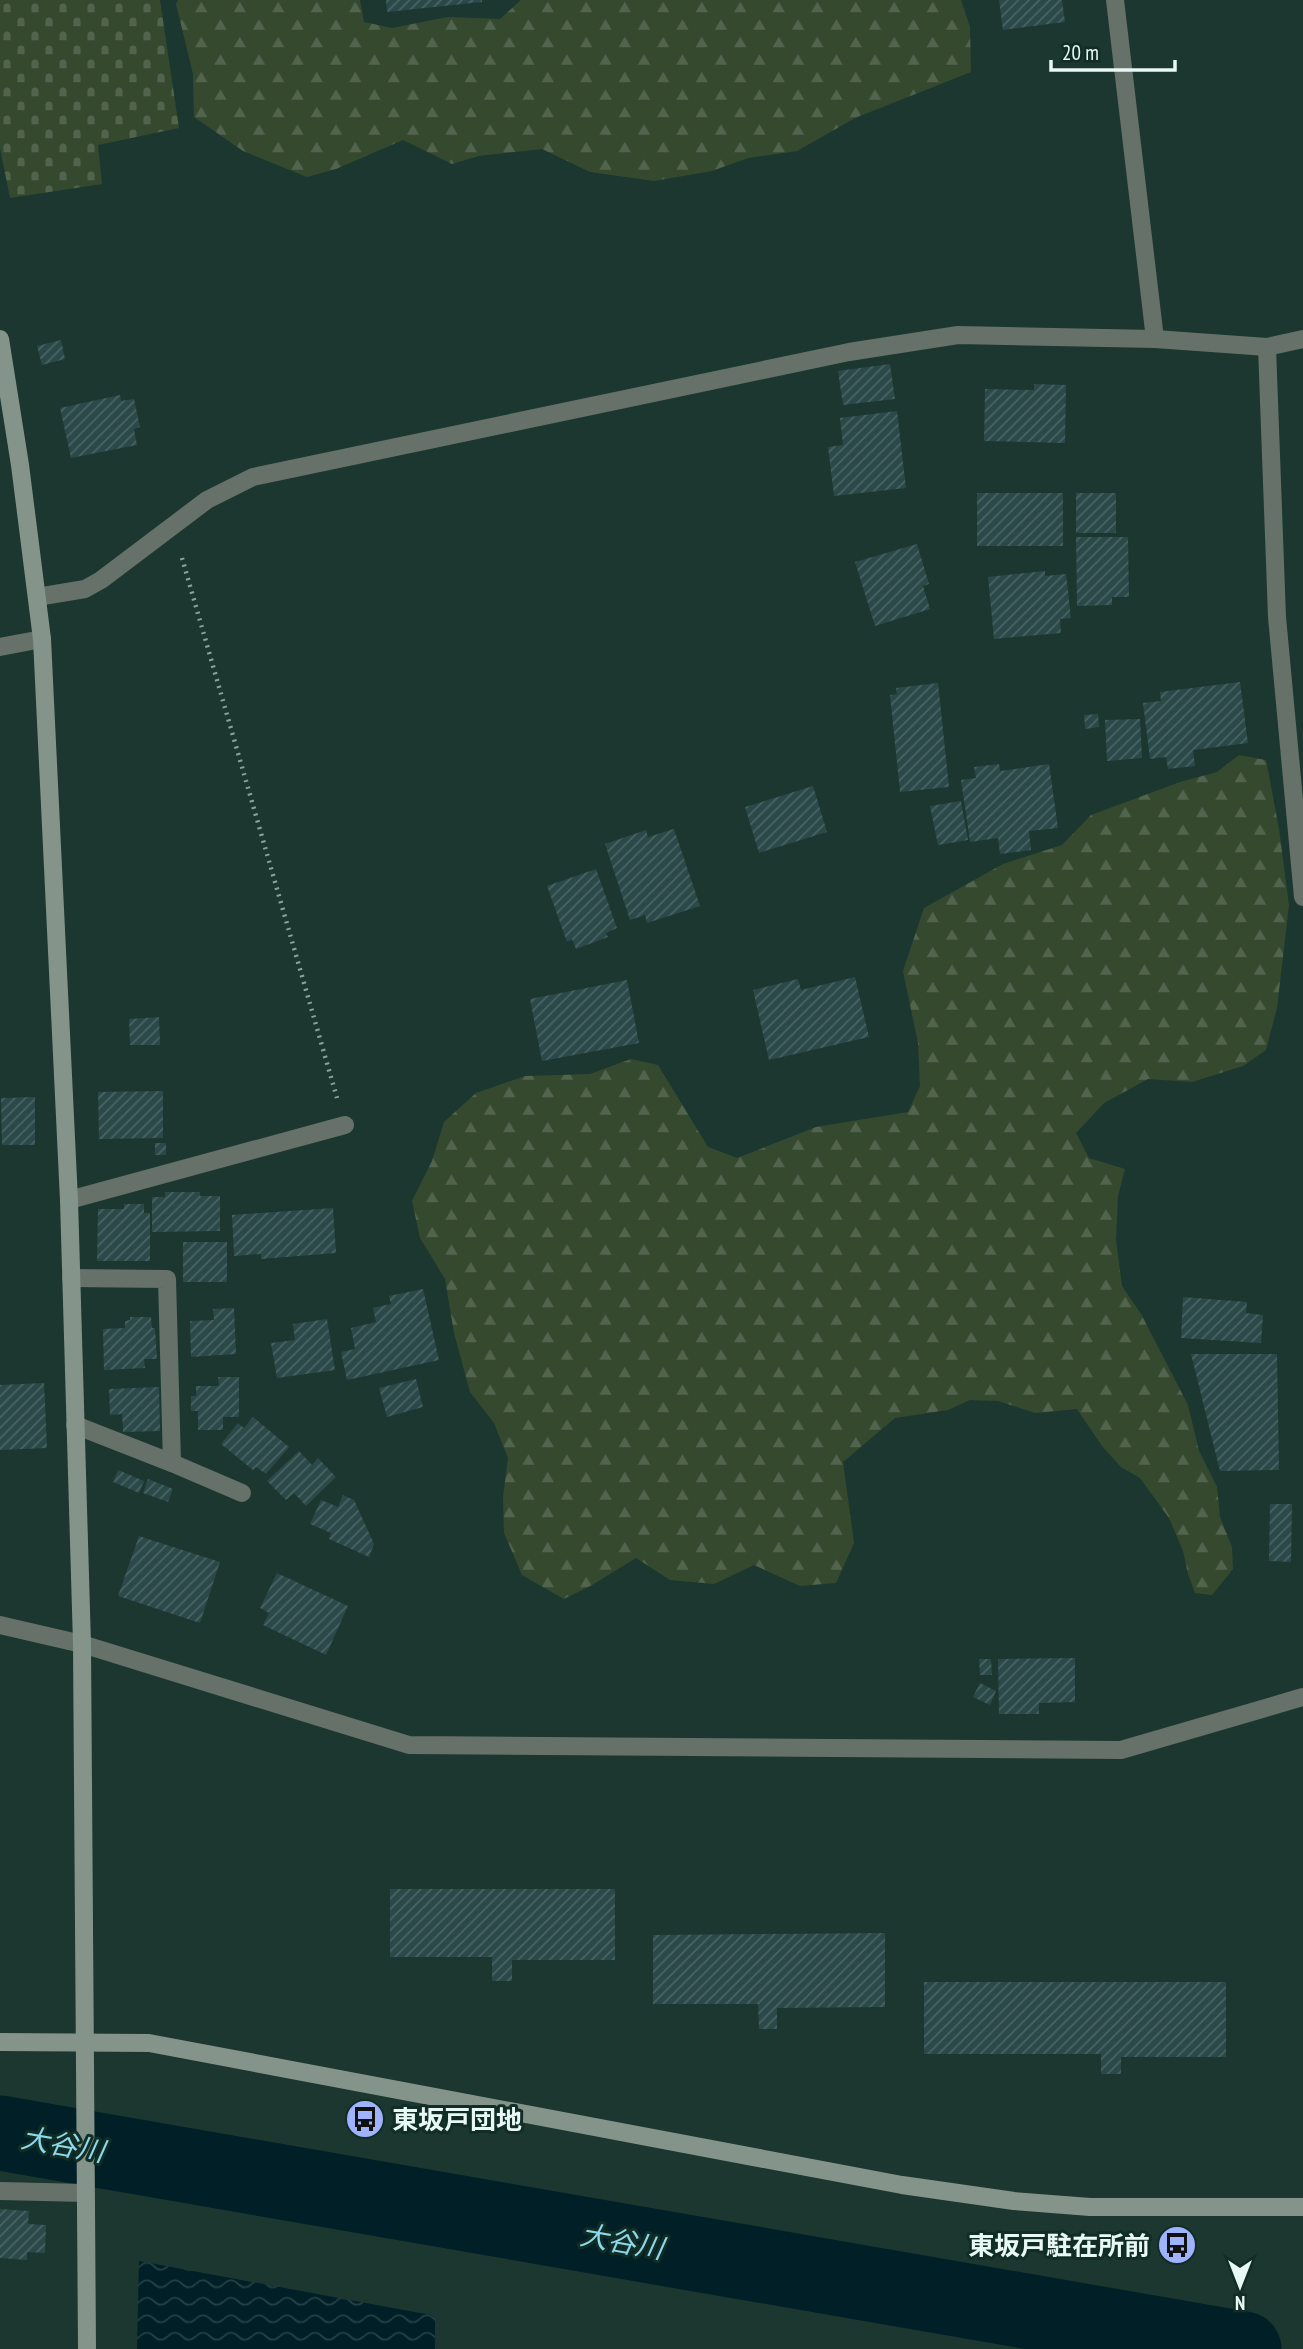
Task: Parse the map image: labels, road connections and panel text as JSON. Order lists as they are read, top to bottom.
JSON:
{
  "water": ["大谷川"],
  "places": {
    "bus stop": ["東坂戸団地", "東坂戸駐在所前"]
  },
  "scale_bar": "20 m",
  "north": "bottom"
}
